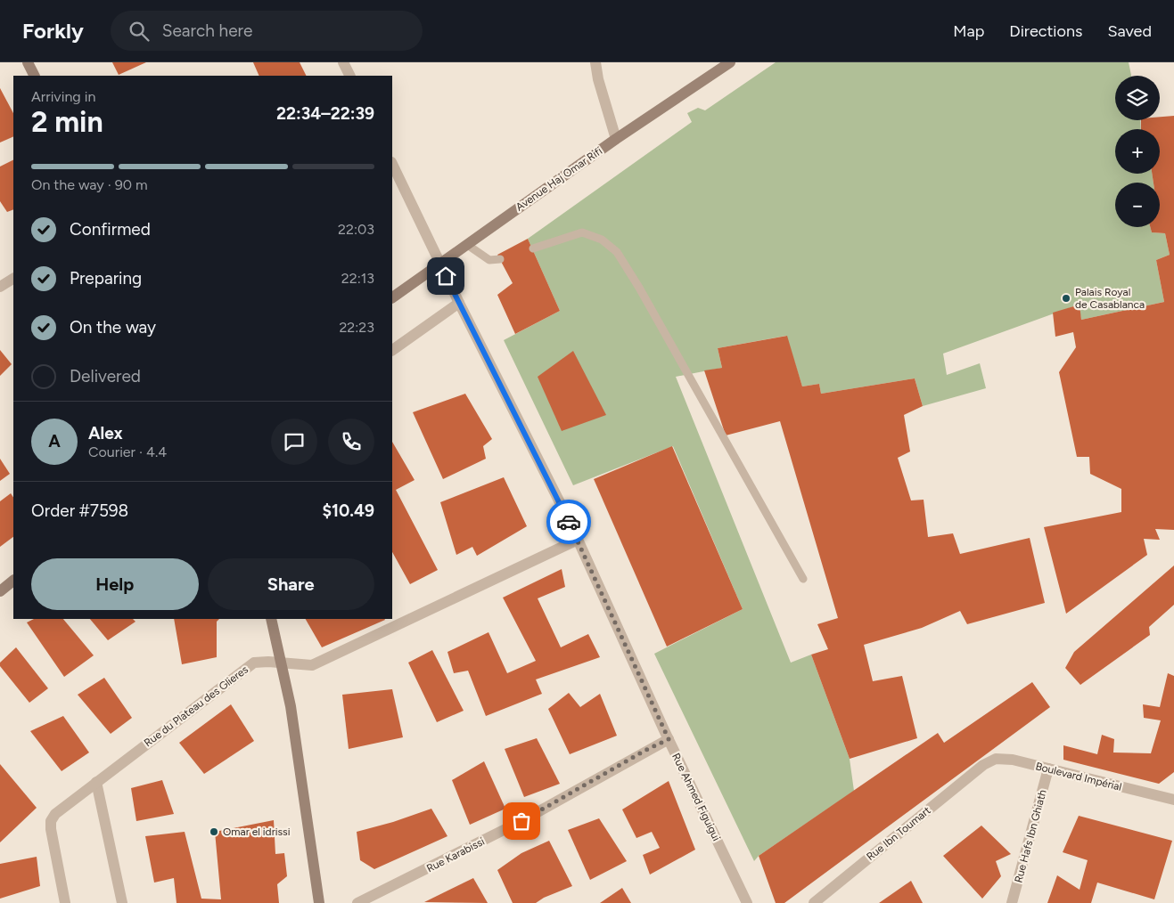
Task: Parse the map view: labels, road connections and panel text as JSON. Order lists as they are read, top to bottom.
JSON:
{
  "streets": {
    "street": [
      "Avenue Haj Omar Rifi",
      "Rue du Plateau des Glieres",
      "Boulevard Impérial",
      "Rue Ahmed Figuigui",
      "Rue Ibn Toumart",
      "Rue Hafs Ibn Ghiath",
      "Rue Karabissi"
    ]
  },
  "crossings": [
    ["Avenue Haj Omar Rifi", "Rue Ahmed Figuigui"],
    ["Rue du Plateau des Glieres", "Rue Ahmed Figuigui"],
    ["Boulevard Impérial", "Rue Ibn Toumart"],
    ["Boulevard Impérial", "Rue Hafs Ibn Ghiath"],
    ["Rue Ahmed Figuigui", "Rue Karabissi"]
  ],
  "places": ["Palais Royal de Casablanca", "Omar el idrissi"],
  "page": {
    "header": "Forkly",
    "search": "Search here",
    "nav": ["Map", "Directions", "Saved"],
    "map_buttons": ["+", "−"],
    "heading": ["2 min", "Arriving in", "22:34–22:39"],
    "panel": [
      "Alex",
      "Courier · 4.4",
      "Order #7598",
      "$10.49"
    ],
    "bar": "On the way · 90 m",
    "list": [
      ["Confirmed", "22:03"],
      ["Preparing", "22:13"],
      ["On the way", "22:23"],
      "Delivered"
    ],
    "round": "A",
    "buttons": ["Help", "Share"]
  }
}
